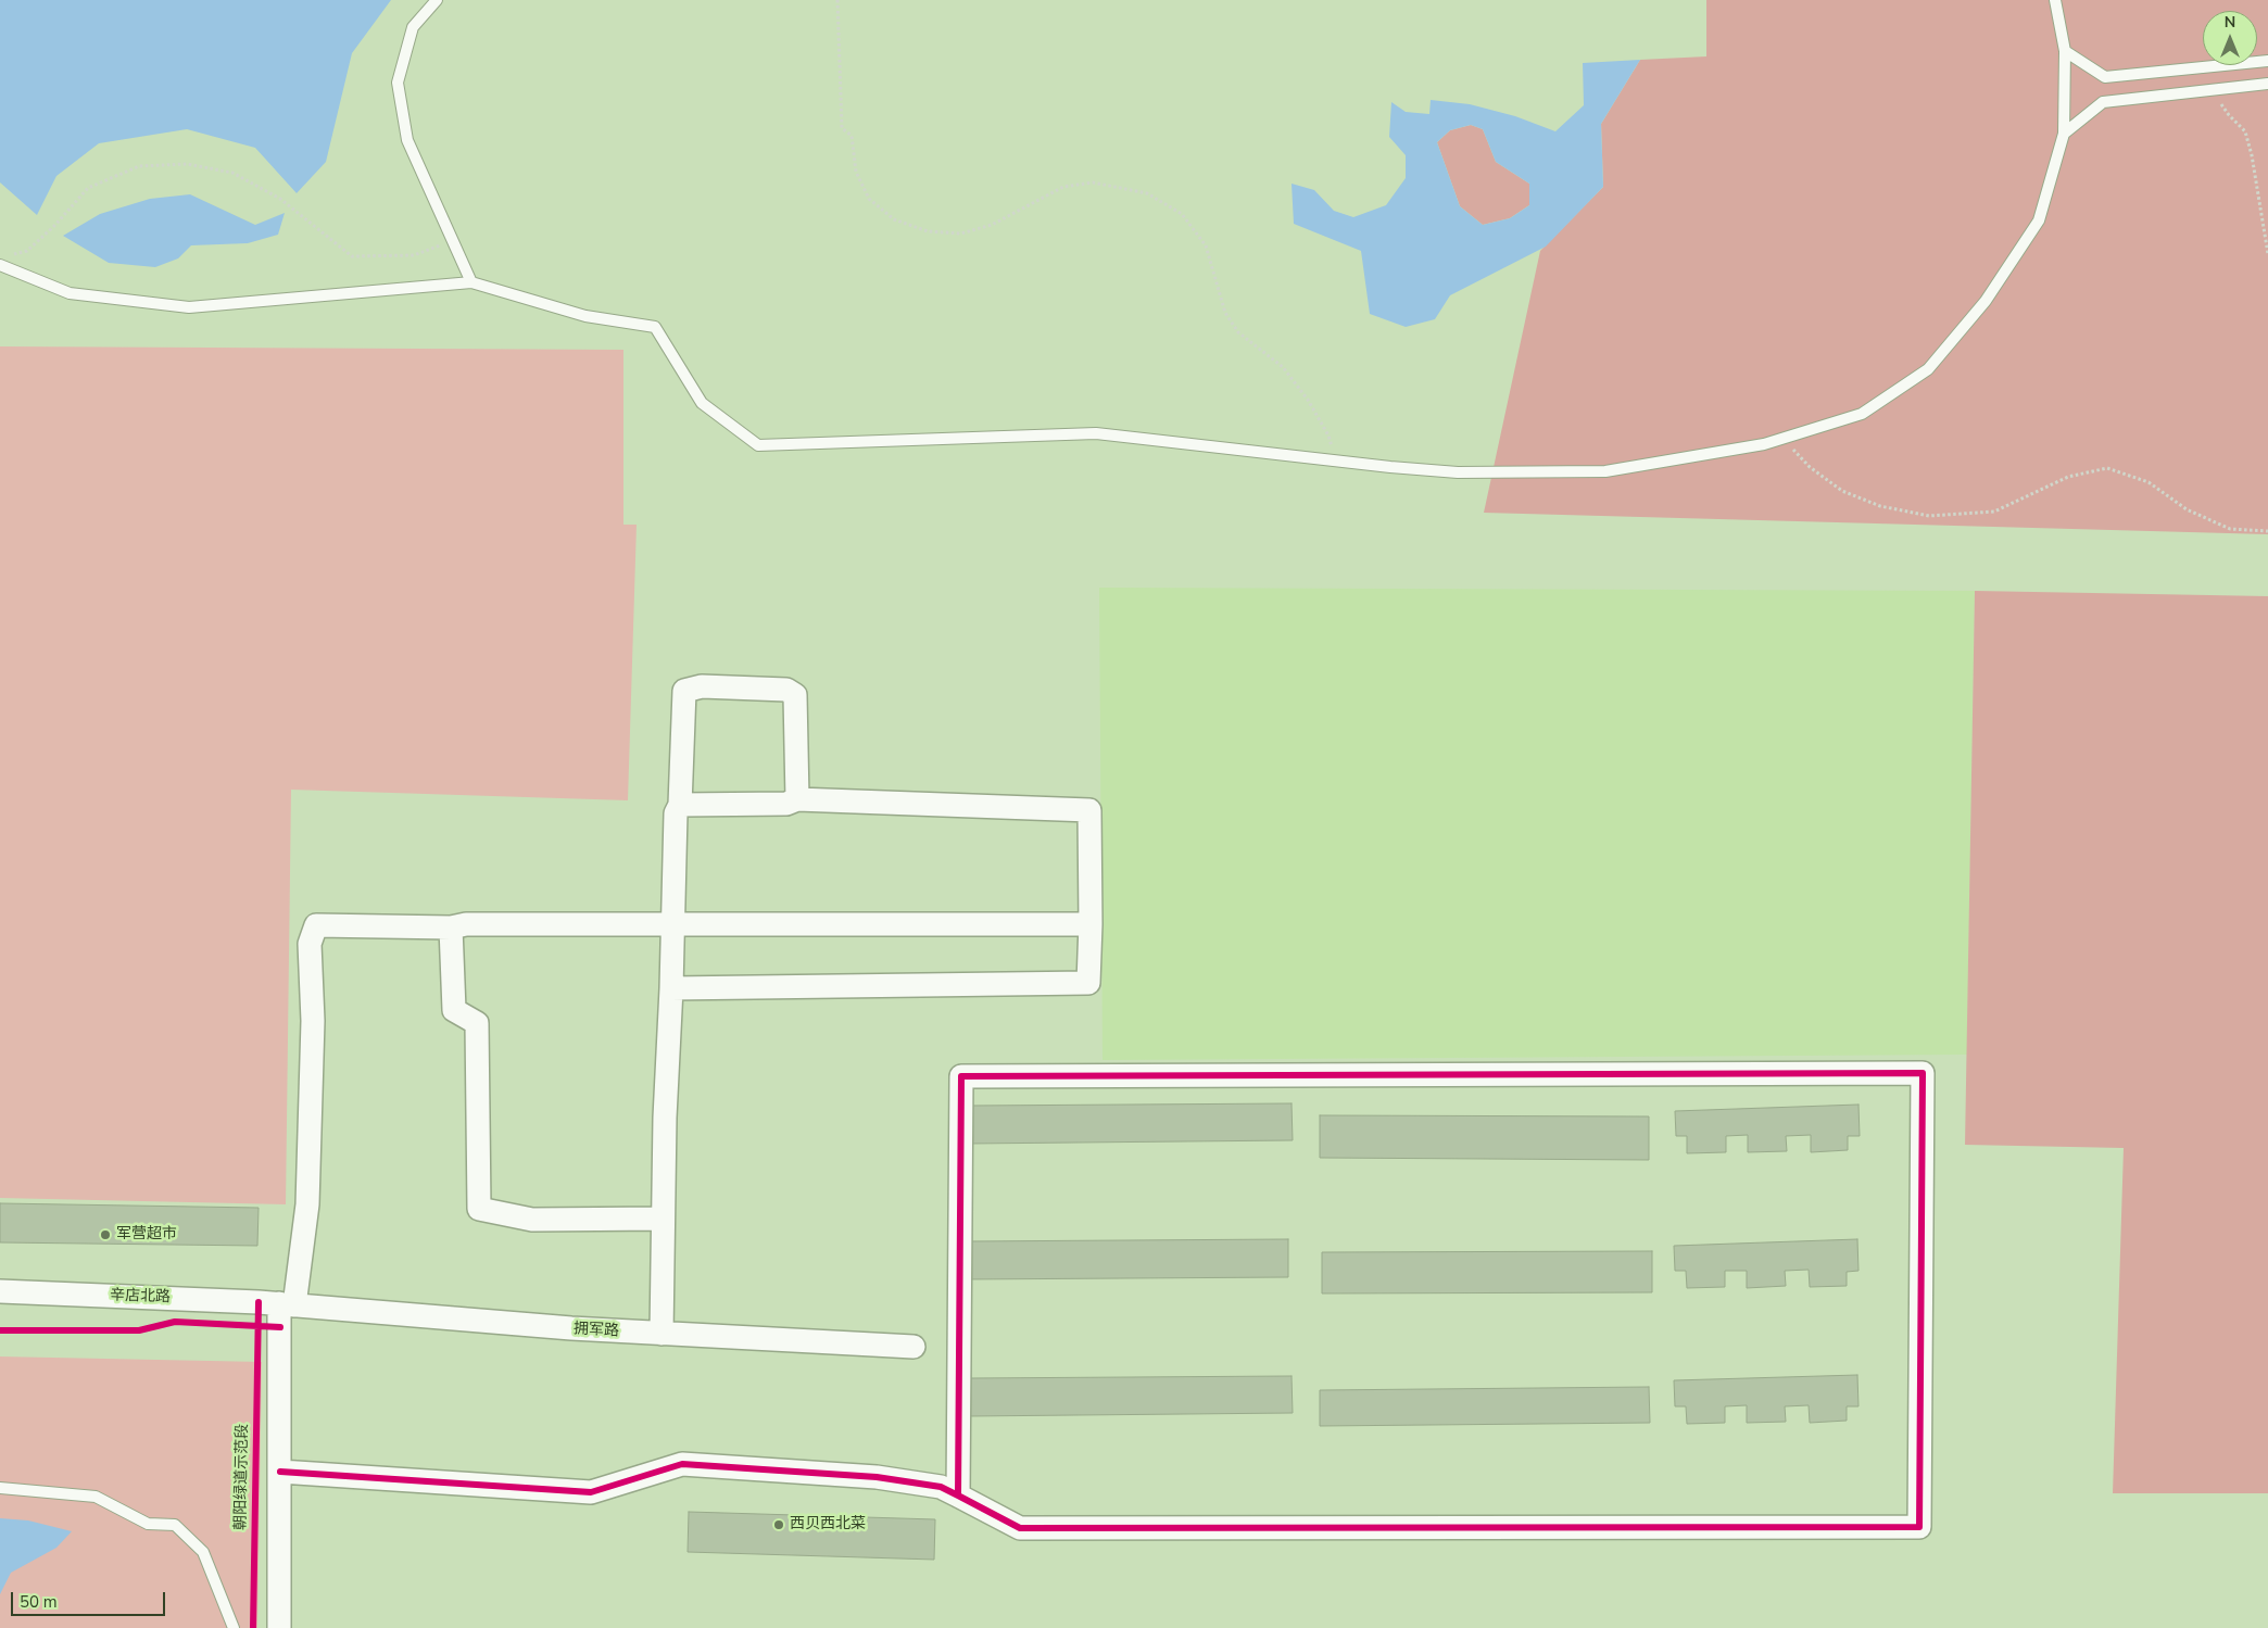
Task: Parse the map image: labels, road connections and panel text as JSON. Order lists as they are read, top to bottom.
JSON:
{
  "streets": {
    "street": ["辛店北路", "拥军路"],
    "cycle path": ["朝阳绿道示范段"]
  },
  "crossings": [
    ["辛店北路", "拥军路"]
  ],
  "places": ["军营超市", "西贝西北菜"],
  "scale_bar": "50 m",
  "north": "top"
}
